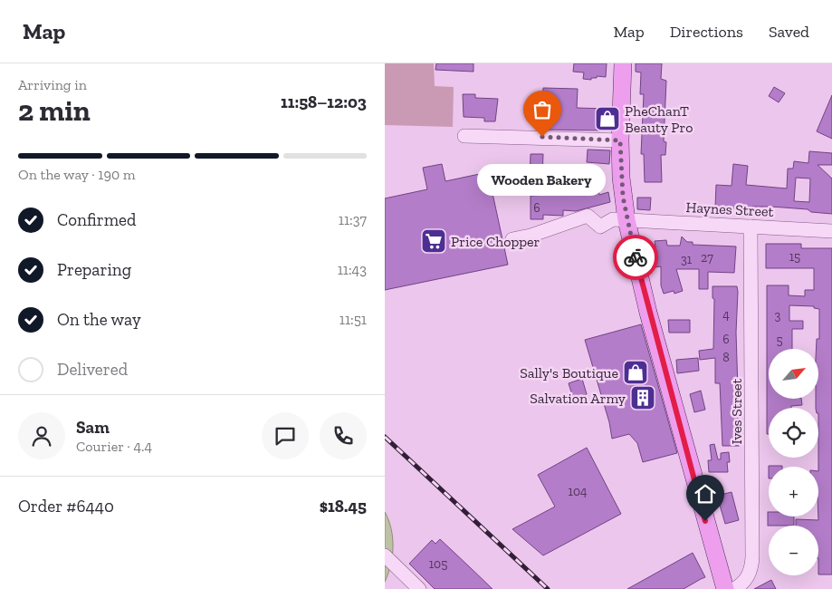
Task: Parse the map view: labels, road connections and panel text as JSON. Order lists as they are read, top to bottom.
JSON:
{
  "streets": {
    "street": ["Haynes Street", "Ives Street"]
  },
  "crossings": [
    ["Haynes Street", "Ives Street"]
  ],
  "places": {
    "shop": ["PheChanT Beauty Pro", "Sally's Boutique"],
    "other": ["Wooden Bakery"],
    "supermarket": ["Price Chopper"],
    "building": ["Salvation Army"]
  },
  "house_numbers": [
    "6",
    "15",
    "27",
    "31",
    "4",
    "3",
    "6",
    "5",
    "8",
    "104",
    "105"
  ],
  "north": "top right",
  "page": {
    "header": "Map",
    "nav": ["Map", "Directions", "Saved"],
    "heading": ["2 min", "Arriving in", "11:58–12:03"],
    "panel": [
      "Sam",
      "Courier · 4.4",
      "Order #6440",
      "$18.45"
    ],
    "bar": "On the way · 190 m",
    "bubble": "Wooden Bakery",
    "list": [
      ["Confirmed", "11:37"],
      ["Preparing", "11:43"],
      ["On the way", "11:51"],
      "Delivered"
    ],
    "map_buttons": ["+", "−"]
  }
}
